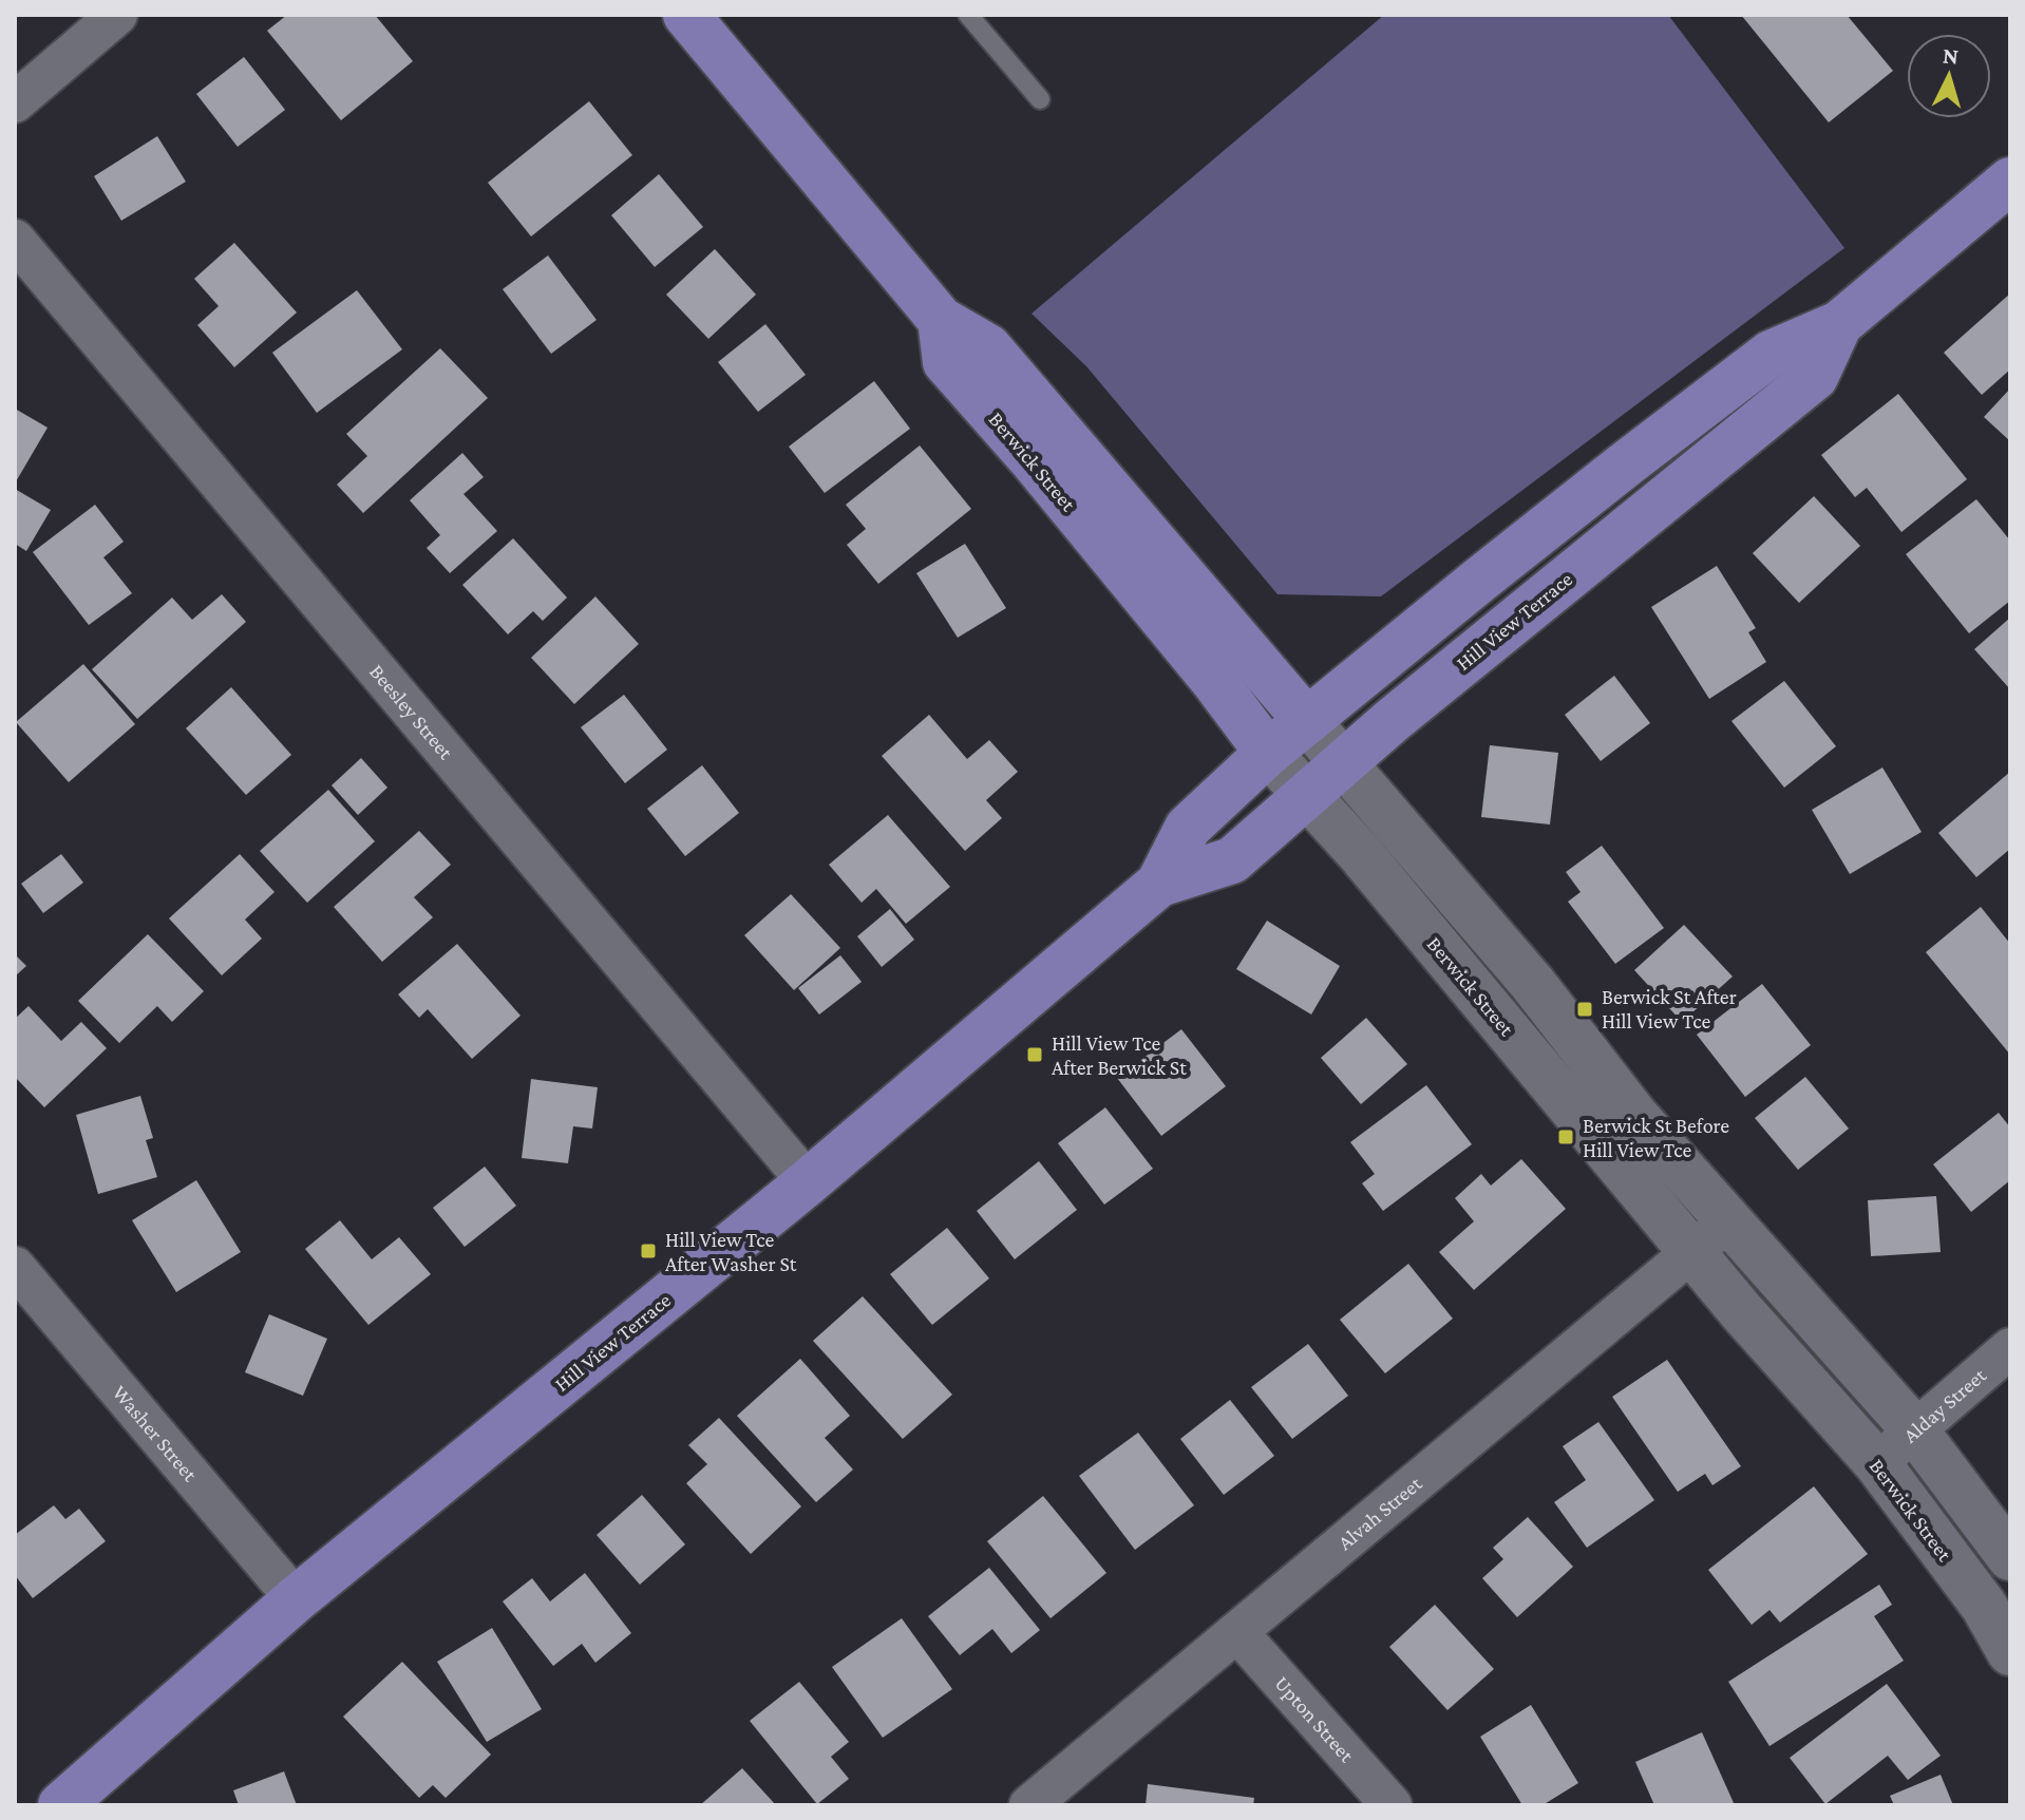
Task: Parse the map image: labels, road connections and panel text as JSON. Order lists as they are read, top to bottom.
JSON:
{
  "streets": {
    "main road": ["Berwick Street", "Hill View Terrace"],
    "street": [
      "Beesley Street",
      "Alday Street",
      "Washer Street",
      "Alvah Street",
      "Upton Street"
    ]
  },
  "crossings": [
    ["Berwick Street", "Hill View Terrace"],
    ["Berwick Street", "Alday Street"],
    ["Berwick Street", "Alvah Street"],
    ["Hill View Terrace", "Beesley Street"],
    ["Hill View Terrace", "Washer Street"],
    ["Alvah Street", "Upton Street"]
  ],
  "places": {
    "transit": [
      "Berwick St After Hill View Tce",
      "Hill View Tce After Berwick St",
      "Berwick St Before Hill View Tce",
      "Hill View Tce After Washer St"
    ]
  },
  "north": "top"
}
